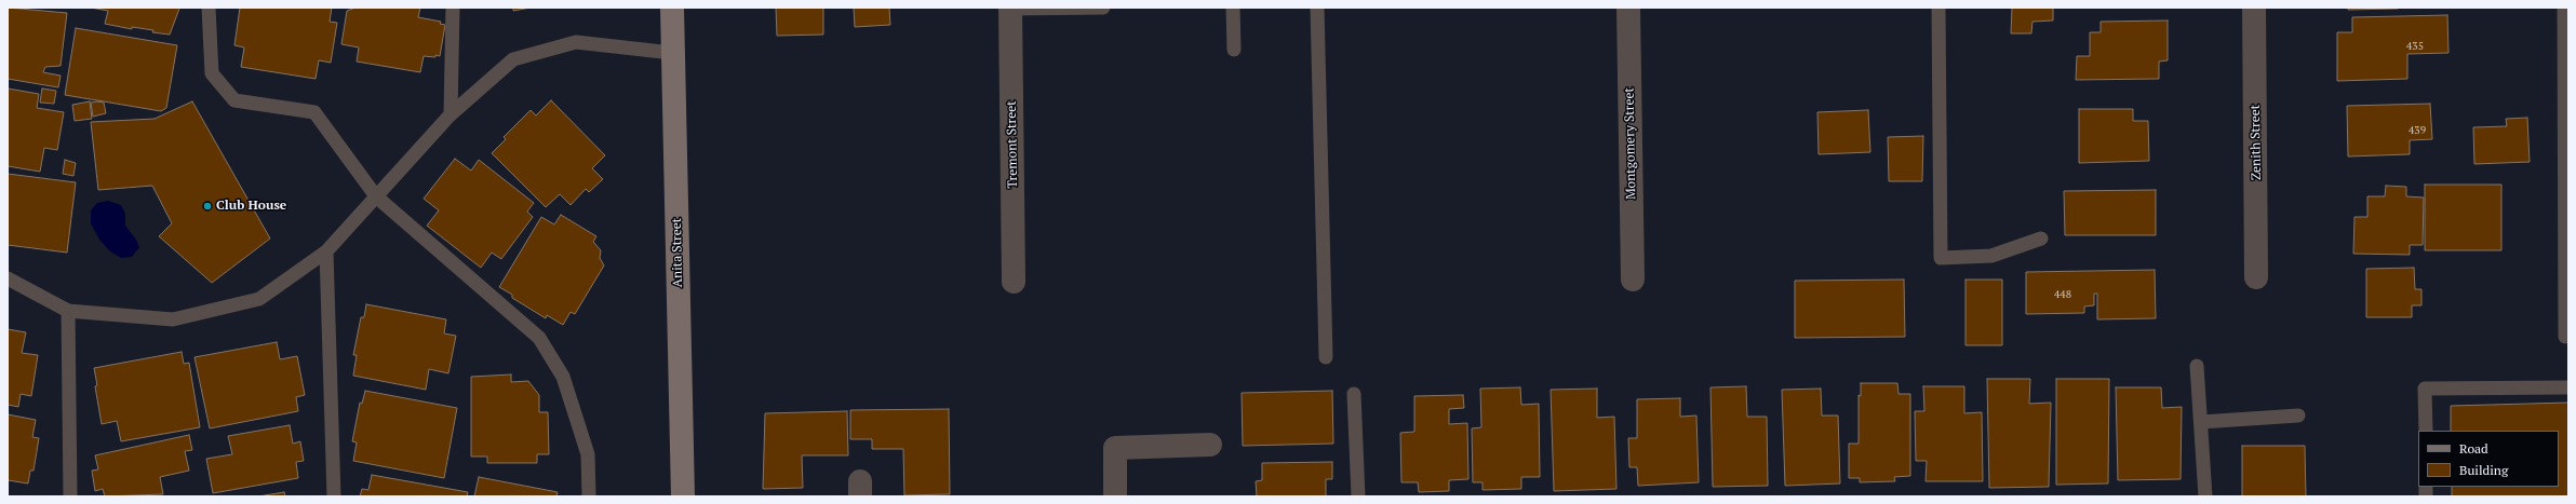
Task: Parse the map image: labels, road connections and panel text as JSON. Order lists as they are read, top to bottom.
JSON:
{
  "streets": {
    "street": [
      "Zenith Street",
      "Montgomery Street",
      "Tremont Street",
      "Anita Street"
    ]
  },
  "places": ["Club House"],
  "house_numbers": ["435", "439", "448"],
  "legend": ["Road", "Building"]
}
